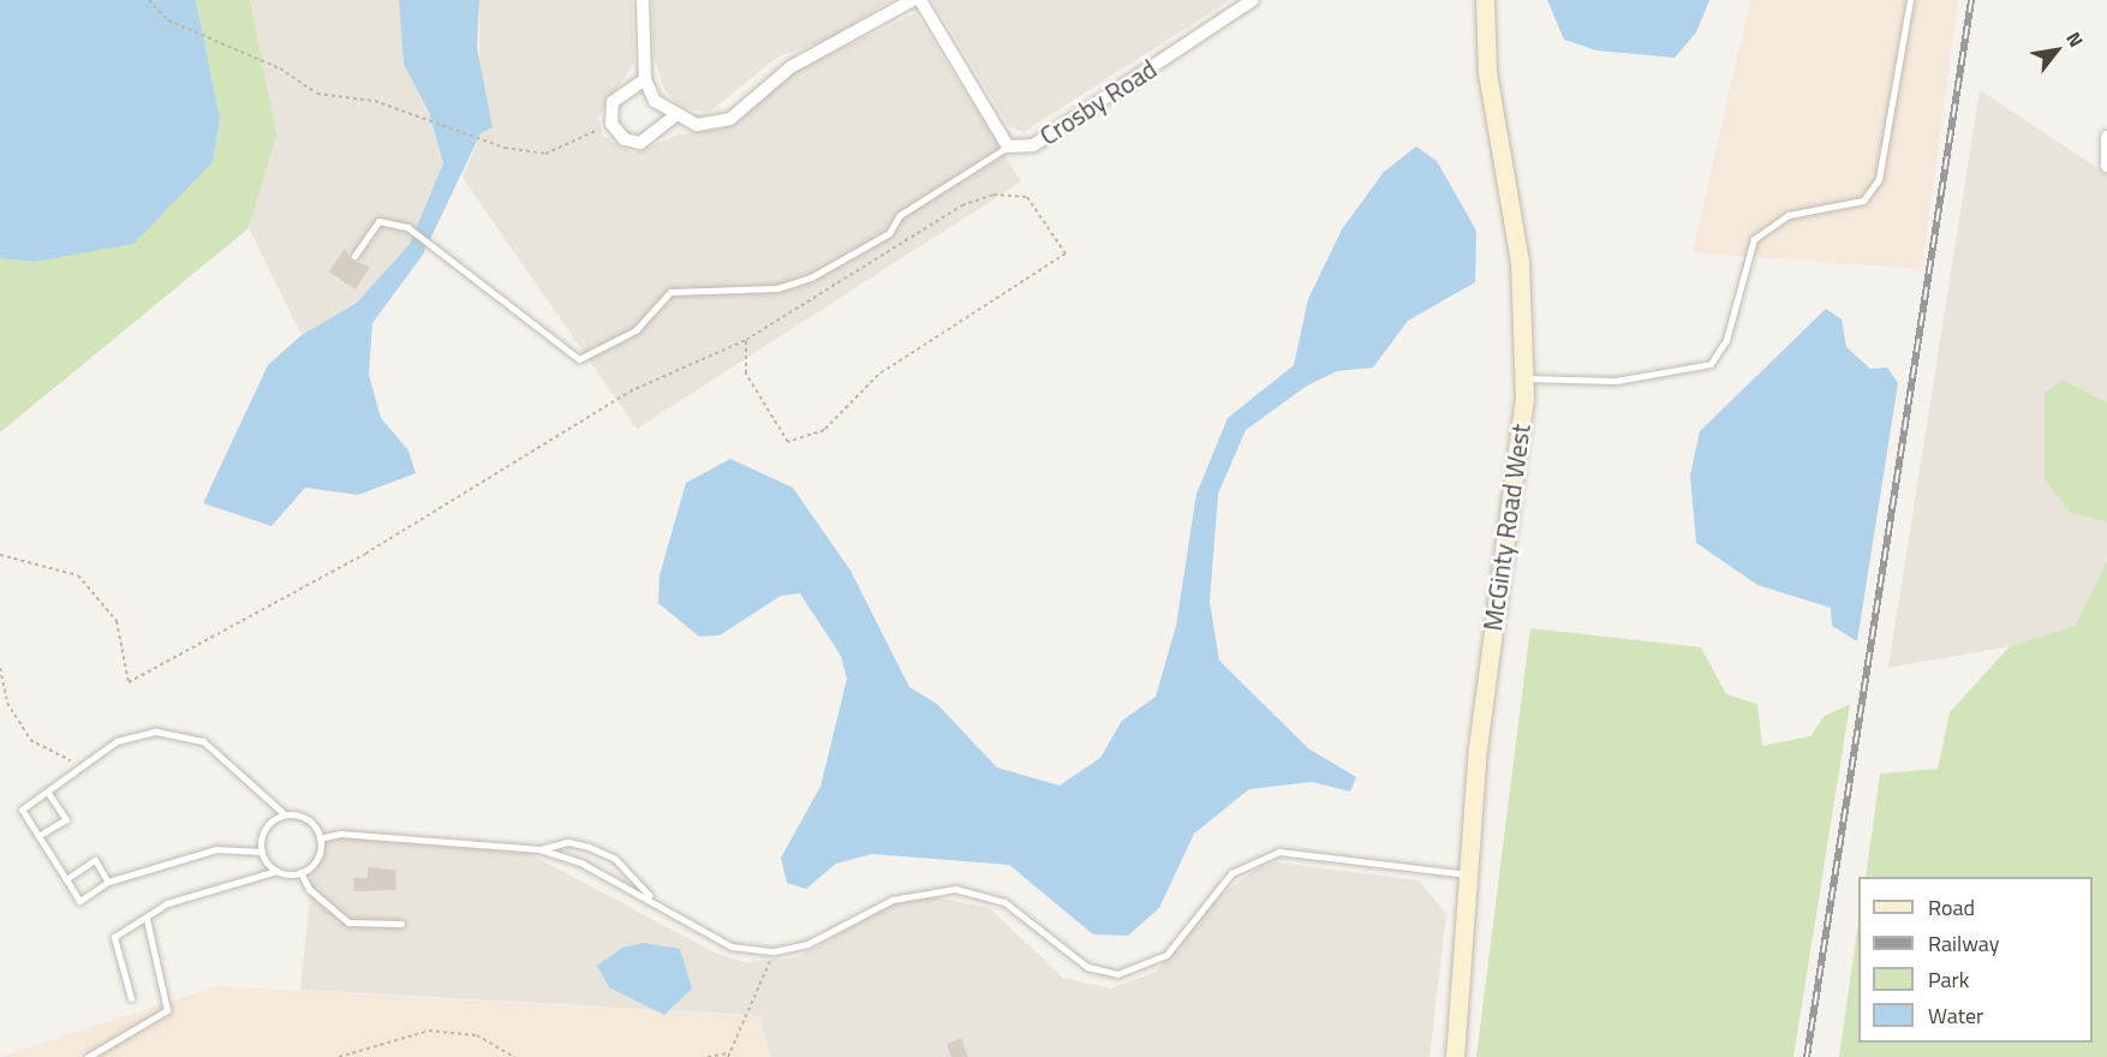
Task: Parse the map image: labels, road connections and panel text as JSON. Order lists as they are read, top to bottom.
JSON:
{
  "streets": {
    "main road": ["McGinty Road West"],
    "street": ["Crosby Road"]
  },
  "legend": [
    "Road",
    "Railway",
    "Park",
    "Water"
  ],
  "north": "top right"
}
